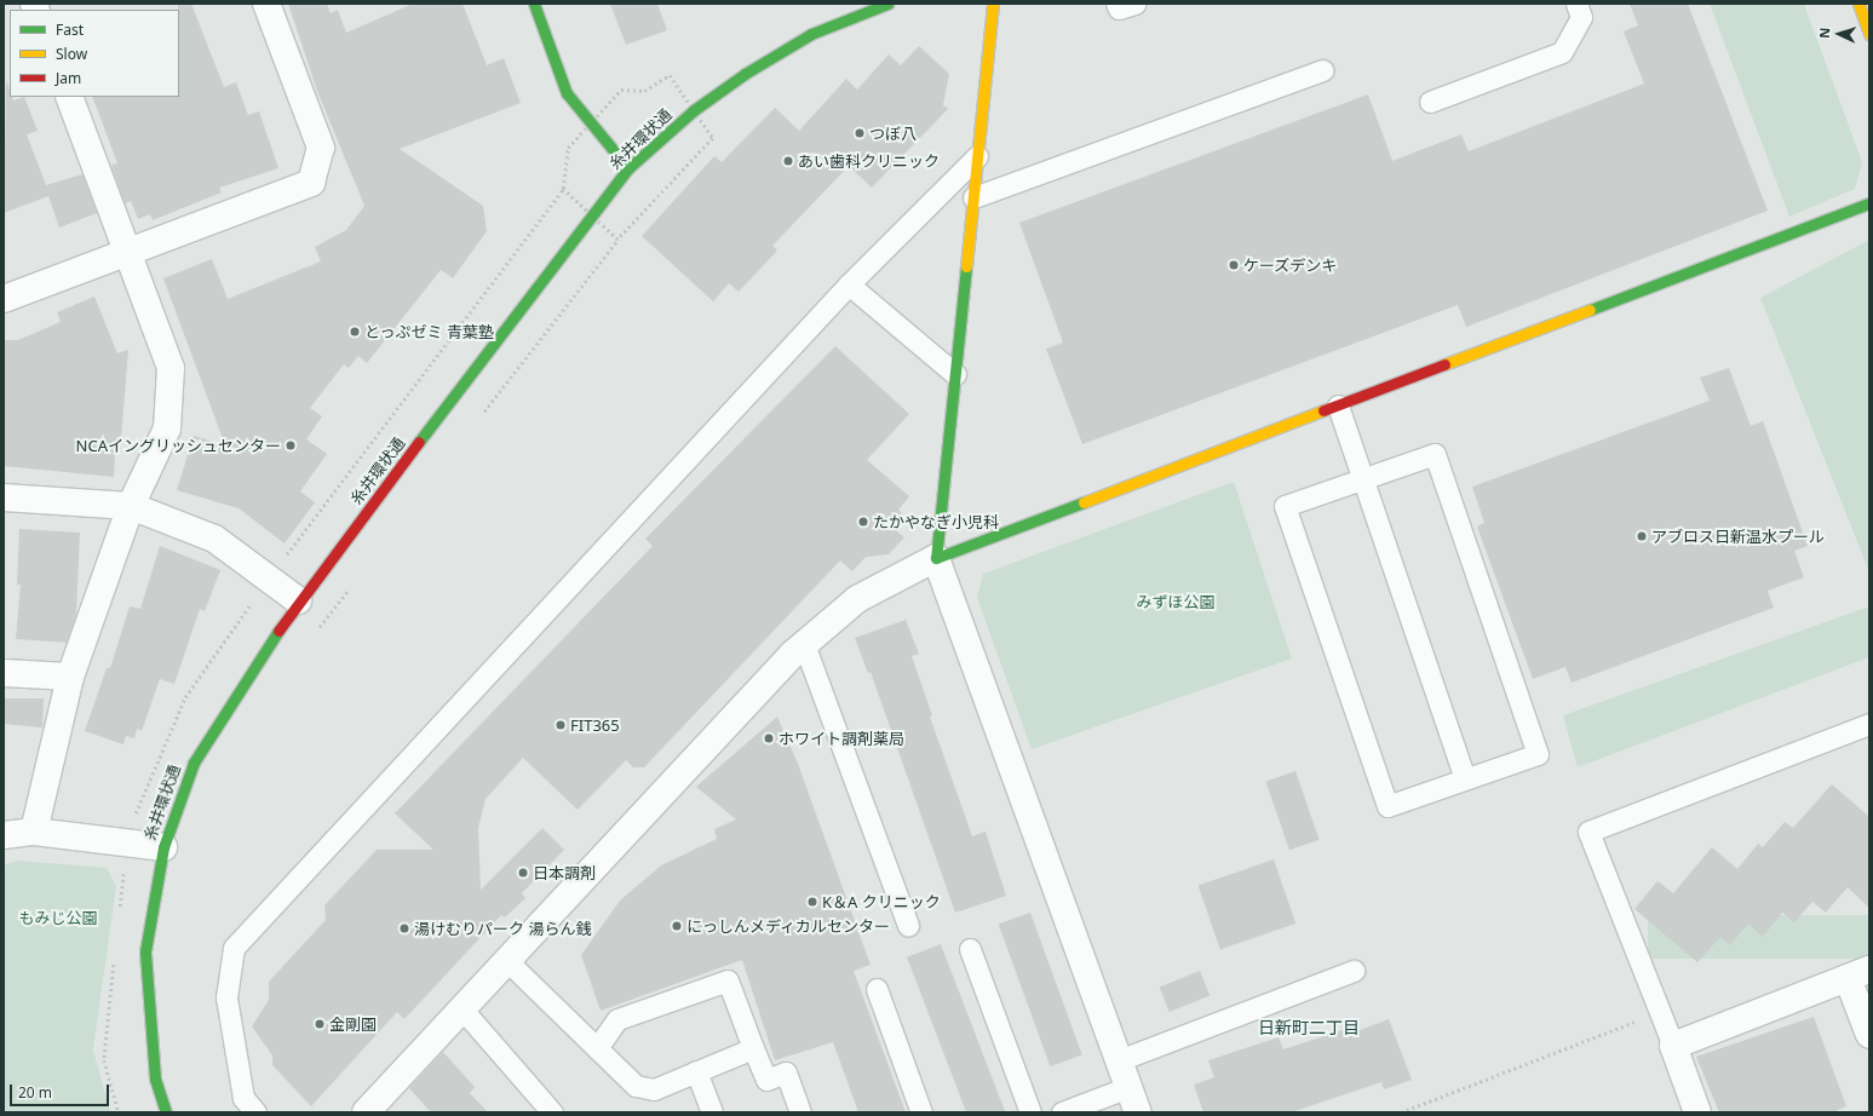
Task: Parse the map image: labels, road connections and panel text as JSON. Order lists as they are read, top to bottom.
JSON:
{
  "streets": {
    "street": ["糸井環状通"]
  },
  "districts": ["日新町二丁目"],
  "parks": ["みずほ公園", "もみじ公園"],
  "places": [
    "つぼ八",
    "あい歯科クリニック",
    "ケーズデンキ",
    "とっぷゼミ 青葉塾",
    "NCAイングリッシュセンター",
    "たかやなぎ小児科",
    "アブロス日新温水プール",
    "FIT365",
    "ホワイト調剤薬局",
    "日本調剤",
    "K＆A クリニック",
    "にっしんメディカルセンター",
    "湯けむりパーク 湯らん銭",
    "金剛園"
  ],
  "legend": ["Fast", "Slow", "Jam"],
  "scale_bar": "20 m",
  "north": "left"
}
